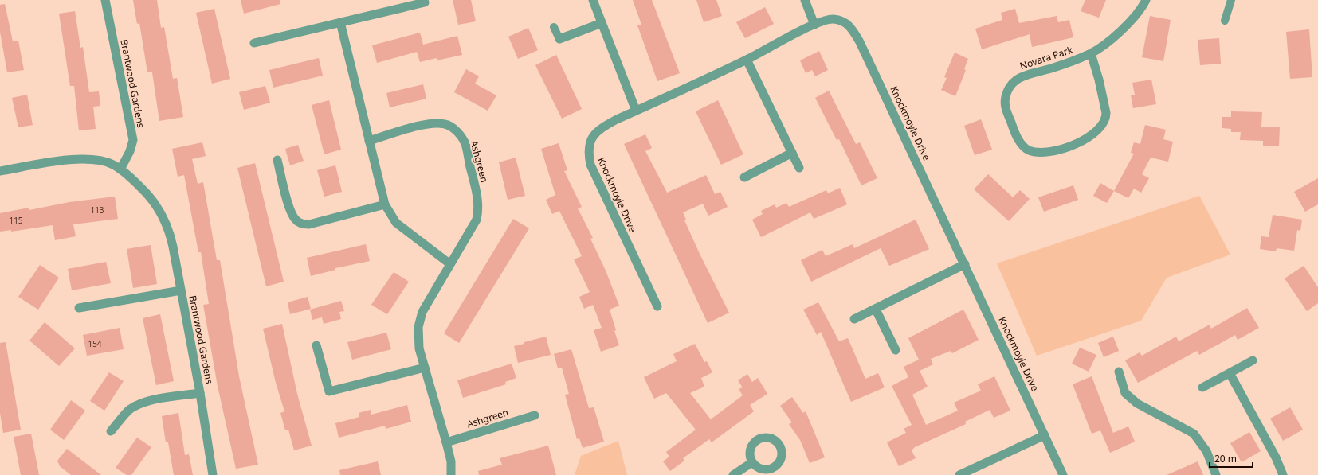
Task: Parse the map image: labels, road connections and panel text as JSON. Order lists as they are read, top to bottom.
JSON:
{
  "streets": {
    "street": [
      "Novara Park",
      "Brantwood Gardens",
      "Knockmoyle Drive",
      "Ashgreen"
    ]
  },
  "house_numbers": ["113", "115", "154"],
  "scale_bar": "20 m"
}
